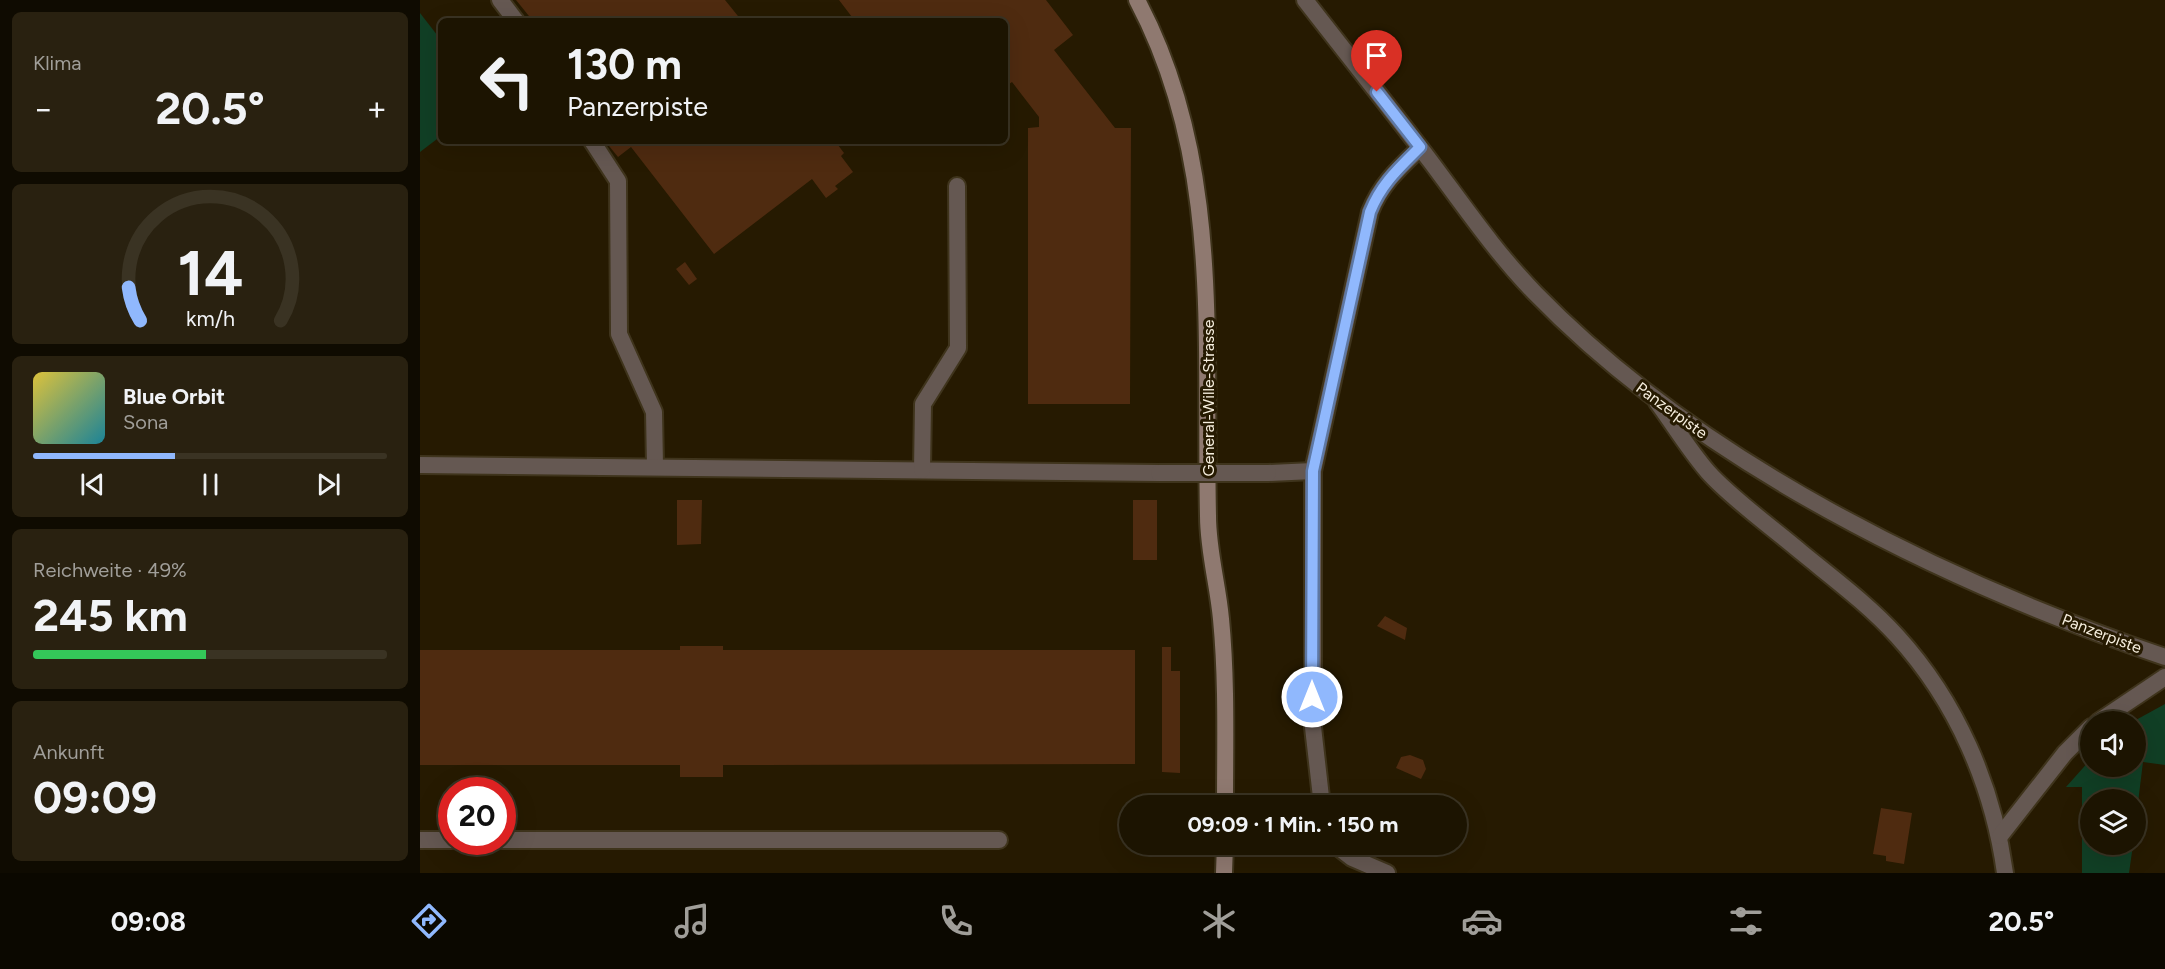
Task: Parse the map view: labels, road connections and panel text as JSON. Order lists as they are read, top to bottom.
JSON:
{
  "streets": {
    "main road": ["General-Wille-Strasse"],
    "street": ["Panzerpiste"]
  },
  "page": {
    "tile": [
      "Klima",
      ["Reichweite · 49%", "245 km"],
      ["Ankunft", "09:09"]
    ],
    "turn": ["130 m", "Panzerpiste"],
    "heat": ["−", "20.5°", "+"],
    "song": ["Blue Orbit", "Sona"],
    "limit": "20",
    "trip": "09:09 · 1 Min. · 150 m",
    "tabs": ["09:08", "20.5°"],
    "gauge": ["14", "km/h"]
  }
}
